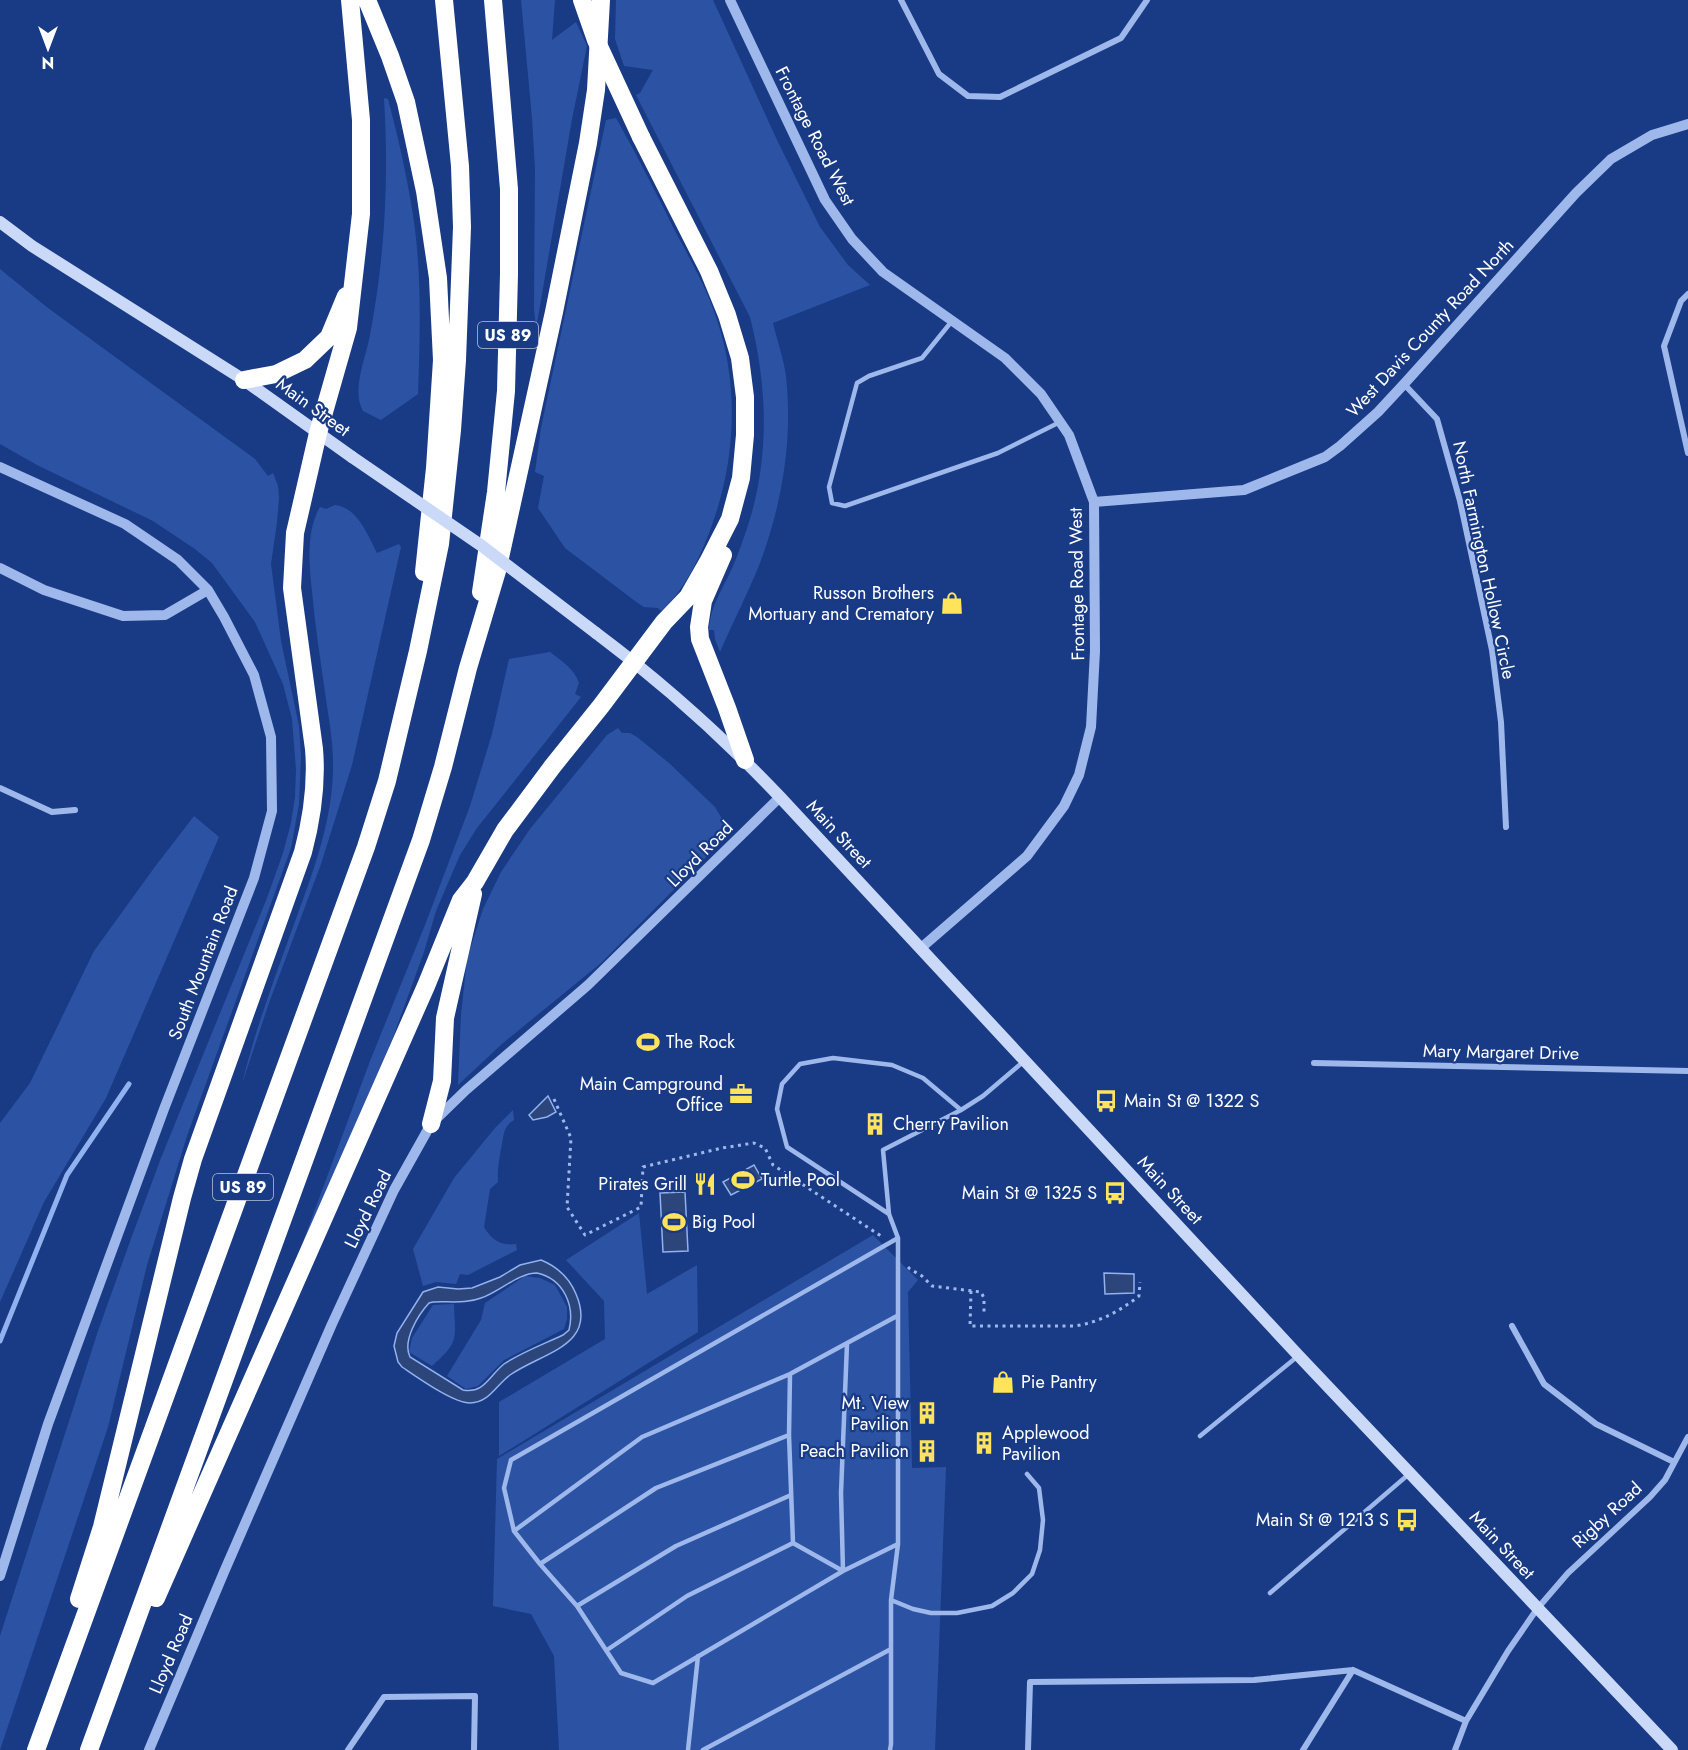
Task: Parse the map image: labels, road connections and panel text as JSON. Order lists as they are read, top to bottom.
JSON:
{
  "streets": {
    "highway": ["US 89"],
    "main road": ["Main Street"],
    "street": [
      "Frontage Road West",
      "West Davis County Road North",
      "North Farmington Hollow Circle",
      "Lloyd Road",
      "South Mountain Road",
      "Mary Margaret Drive",
      "Rigby Road"
    ]
  },
  "crossings": [
    ["Frontage Road West", "West Davis County Road North"],
    ["Frontage Road West", "Main Street"],
    ["West Davis County Road North", "North Farmington Hollow Circle"],
    ["Main Street", "Lloyd Road"],
    ["Main Street", "Rigby Road"]
  ],
  "places": {
    "shop": ["Russon Brothers Mortuary and Crematory", "Pie Pantry"],
    "sports": ["The Rock", "Turtle Pool", "Big Pool"],
    "office": ["Main Campground Office"],
    "bus stop": ["Main St @ 1322 S", "Main St @ 1325 S", "Main St @ 1213 S"],
    "building": [
      "Cherry Pavilion",
      "Mt. View Pavilion",
      "Applewood Pavilion",
      "Peach Pavilion"
    ],
    "restaurant": ["Pirates Grill"]
  },
  "north": "bottom"
}
